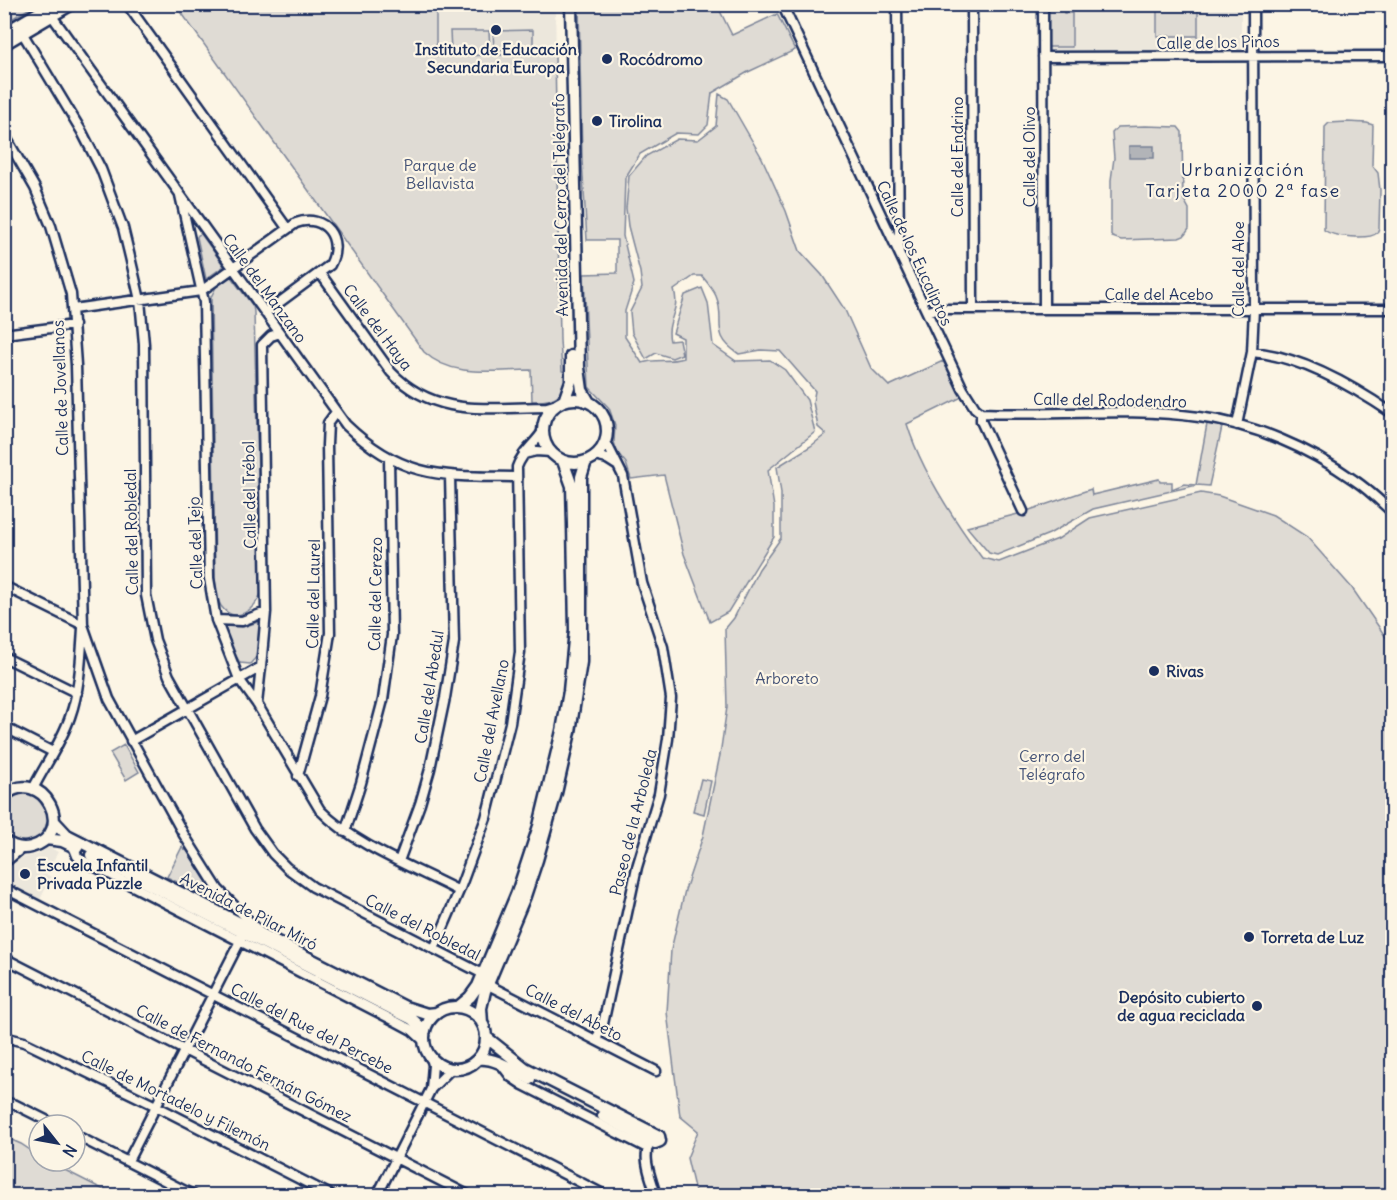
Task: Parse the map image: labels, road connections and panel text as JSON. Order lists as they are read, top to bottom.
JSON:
{
  "streets": {
    "street": [
      "Calle de los Pinos",
      "Calle del Endrino",
      "Calle del Olivo",
      "Avenida del Cerro del Telégrafo",
      "Calle de los Eucaliptos",
      "Calle del Aloe",
      "Calle del Manzano",
      "Calle del Acebo",
      "Calle del Haya",
      "Calle de Jovellanos",
      "Calle del Rododendro",
      "Calle del Trébol",
      "Calle del Robledal",
      "Calle del Tejo",
      "Calle del Laurel",
      "Calle del Cerezo",
      "Calle del Abedul",
      "Calle del Avellano",
      "Paseo de la Arboleda",
      "Avenida de Pilar Miró",
      "Calle del Abeto",
      "Calle del Rue del Percebe",
      "Calle de Fernando Fernán Gómez",
      "Calle de Mortadelo y Filemón"
    ]
  },
  "crossings": [
    ["Calle de los Pinos", "Calle del Olivo"],
    ["Calle de los Pinos", "Calle del Aloe"],
    ["Calle del Endrino", "Calle del Acebo"],
    ["Calle del Olivo", "Calle del Acebo"],
    ["Avenida del Cerro del Telégrafo", "Calle del Haya"],
    ["Avenida del Cerro del Telégrafo", "Calle del Avellano"],
    ["Avenida del Cerro del Telégrafo", "Paseo de la Arboleda"],
    ["Calle de los Eucaliptos", "Calle del Acebo"],
    ["Calle de los Eucaliptos", "Calle del Rododendro"],
    ["Calle del Aloe", "Calle del Acebo"],
    ["Calle del Aloe", "Calle del Rododendro"],
    ["Calle del Manzano", "Calle del Trébol"],
    ["Calle del Manzano", "Calle del Tejo"],
    ["Calle del Manzano", "Calle del Laurel"],
    ["Calle del Manzano", "Calle del Cerezo"],
    ["Calle del Manzano", "Calle del Abedul"],
    ["Calle del Manzano", "Calle del Avellano"],
    ["Calle del Haya", "Calle del Avellano"],
    ["Calle del Haya", "Paseo de la Arboleda"],
    ["Calle de Jovellanos", "Avenida de Pilar Miró"],
    ["Calle del Trébol", "Calle del Tejo"],
    ["Calle del Robledal", "Calle del Avellano"],
    ["Calle del Robledal", "Calle del Abeto"],
    ["Calle del Tejo", "Calle del Laurel"],
    ["Calle del Tejo", "Calle del Cerezo"],
    ["Calle del Tejo", "Calle del Abedul"],
    ["Calle del Tejo", "Calle del Avellano"],
    ["Calle del Avellano", "Paseo de la Arboleda"],
    ["Paseo de la Arboleda", "Calle del Abeto"]
  ],
  "districts": ["Urbanización Tarjeta 2000 2ª fase"],
  "parks": ["Parque de Bellavista", "Arboreto", "Cerro del Telégrafo"],
  "places": [
    "Instituto de Educación Secundaria Europa",
    "Rocódromo",
    "Tirolina",
    "Rivas",
    "Escuela Infantil Privada Puzzle",
    "Torreta de Luz",
    "Depósito cubierto de agua reciclada"
  ],
  "north": "bottom right"
}
